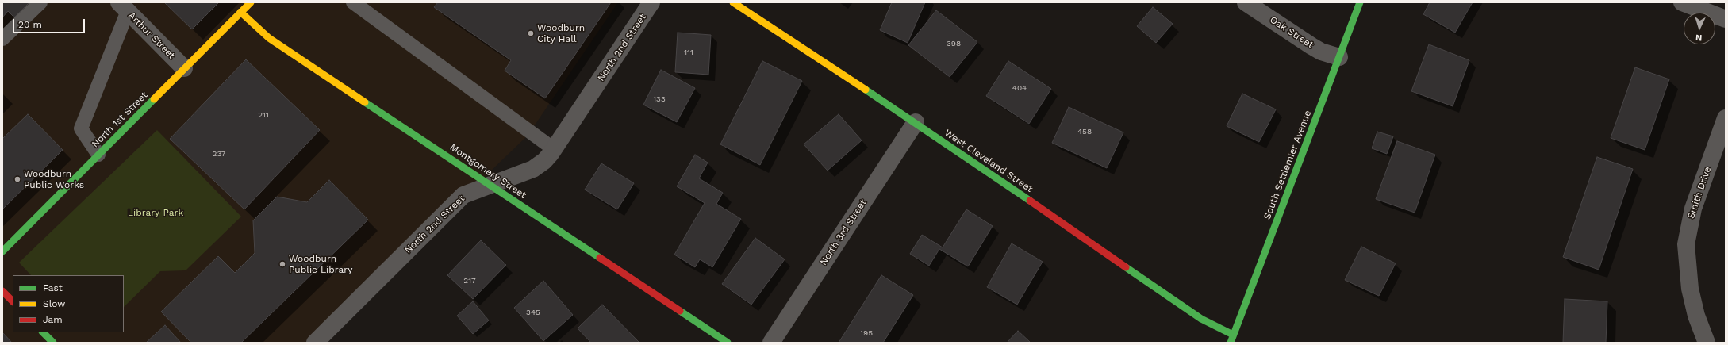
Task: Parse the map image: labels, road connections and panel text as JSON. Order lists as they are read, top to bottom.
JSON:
{
  "streets": {
    "street": [
      "Oak Street",
      "Arthur Street",
      "North 2nd Street",
      "North 1st Street",
      "West Cleveland Street",
      "South Settlemier Avenue",
      "Montgomery Street",
      "Smith Drive",
      "North 3rd Street"
    ]
  },
  "crossings": [
    ["Oak Street", "South Settlemier Avenue"],
    ["Arthur Street", "North 1st Street"],
    ["North 2nd Street", "Montgomery Street"],
    ["North 1st Street", "Montgomery Street"],
    ["West Cleveland Street", "South Settlemier Avenue"],
    ["West Cleveland Street", "North 3rd Street"]
  ],
  "parks": ["Library Park"],
  "places": ["Woodburn City Hall", "Woodburn Public Works", "Woodburn Public Library"],
  "house_numbers": [
    "398",
    "111",
    "404",
    "133",
    "211",
    "458",
    "237",
    "217",
    "345",
    "195"
  ],
  "legend": ["Fast", "Slow", "Jam"],
  "scale_bar": "20 m",
  "north": "bottom"
}
